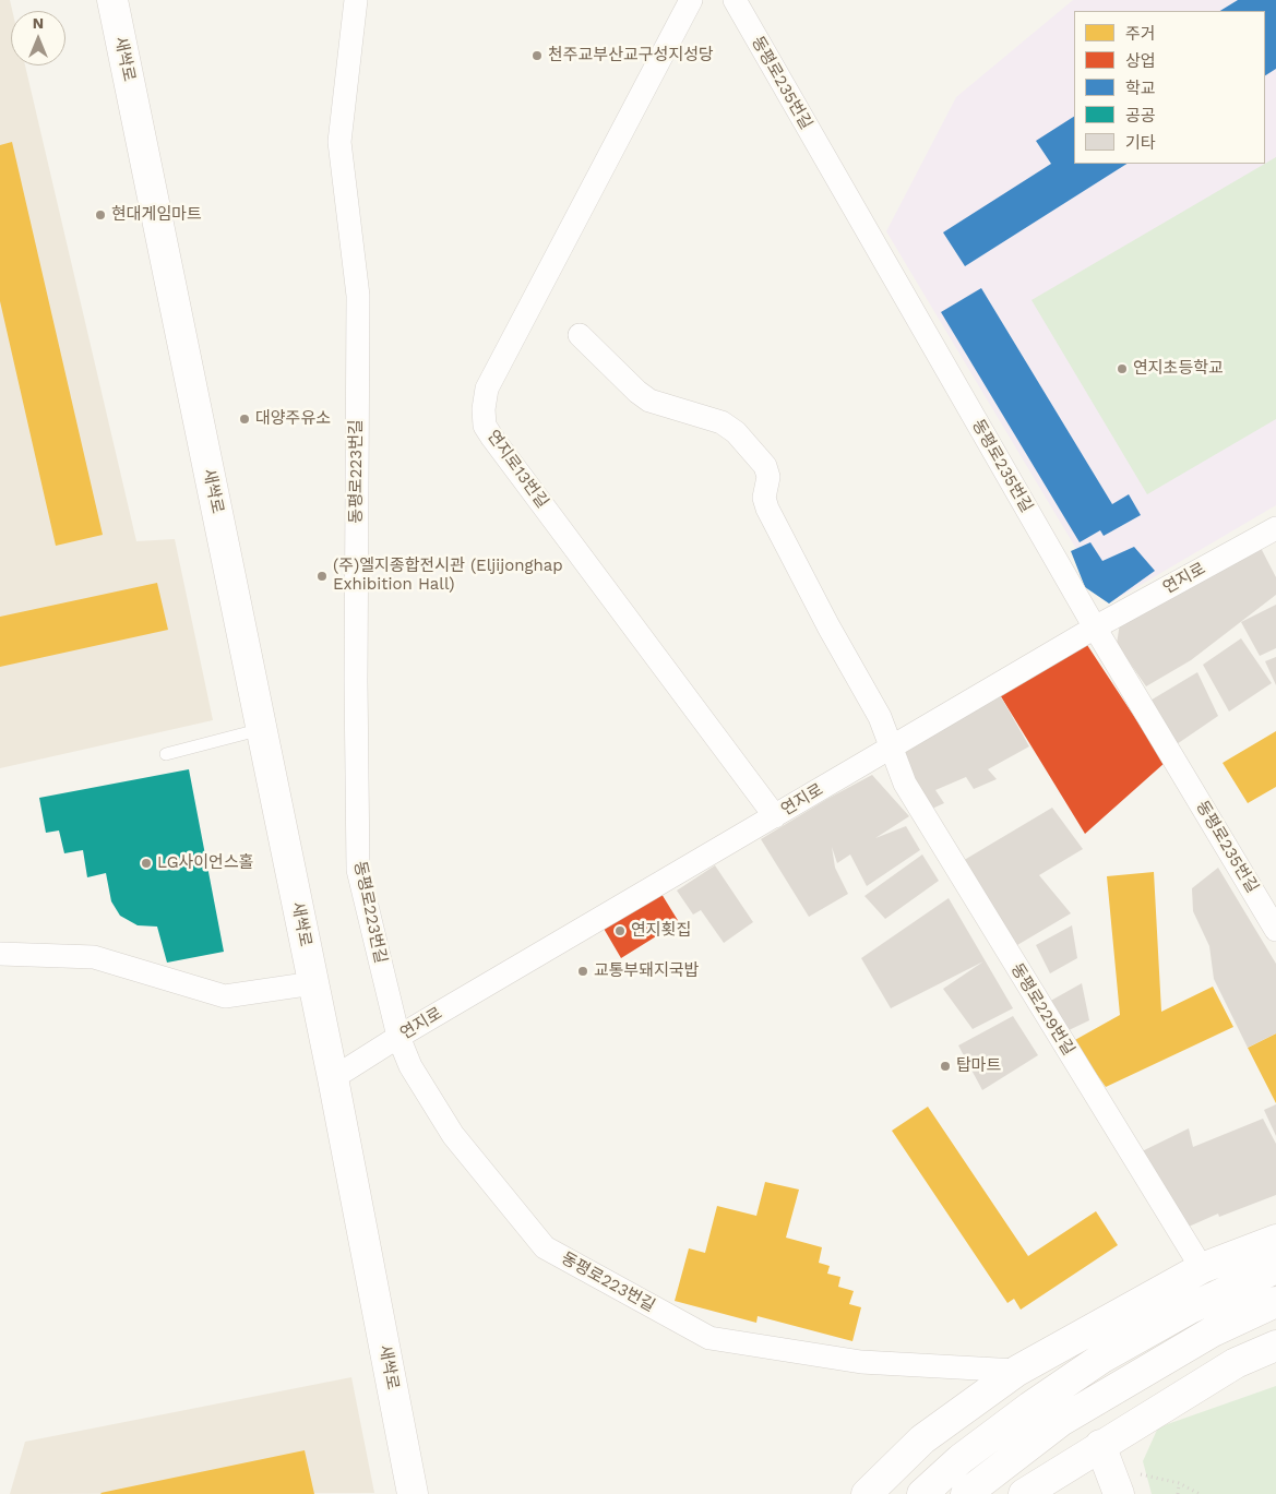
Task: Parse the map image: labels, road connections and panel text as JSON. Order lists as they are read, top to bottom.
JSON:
{
  "streets": {
    "main road": ["새싹로"],
    "street": [
      "동평로235번길",
      "연지로13번길",
      "동평로223번길",
      "연지로",
      "동평로229번길"
    ]
  },
  "crossings": [
    ["새싹로", "연지로"],
    ["동평로235번길", "연지로"],
    ["연지로13번길", "연지로"],
    ["동평로223번길", "연지로"],
    ["연지로", "동평로229번길"]
  ],
  "places": [
    "천주교부산교구성지성당",
    "현대게임마트",
    "연지초등학교",
    "대양주유소",
    "(주)엘지종합전시관 (Eljijonghap Exhibition Hall)",
    "LG사이언스홀",
    "연지횟집",
    "교통부돼지국밥",
    "탑마트"
  ],
  "legend": [
    "주거",
    "상업",
    "학교",
    "공공",
    "기타"
  ],
  "north": "top"
}
